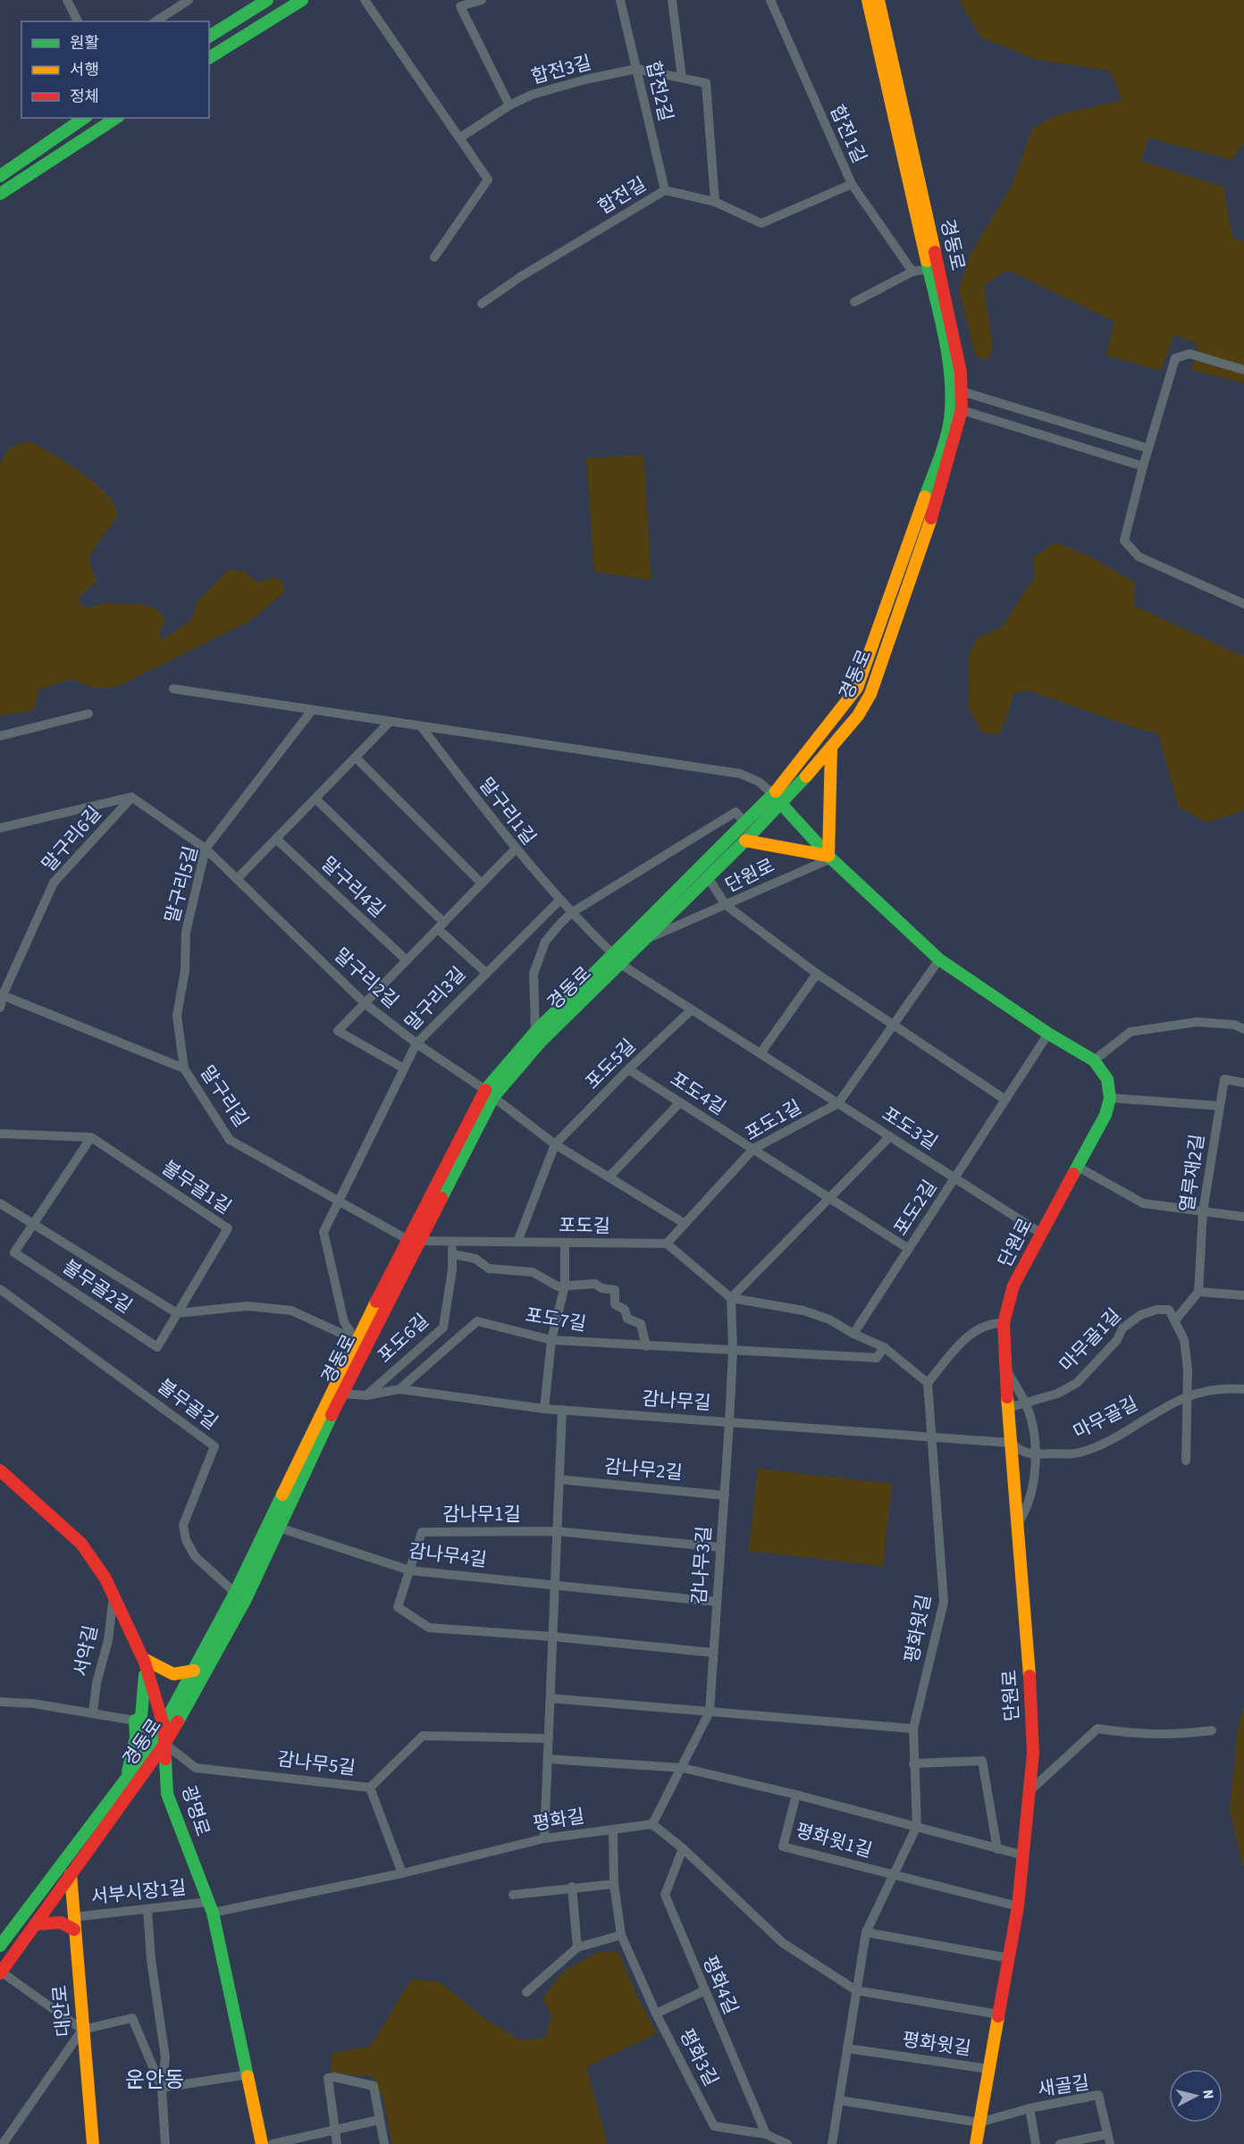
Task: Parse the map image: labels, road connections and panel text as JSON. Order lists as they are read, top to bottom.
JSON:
{
  "streets": {
    "street": [
      "합전3길",
      "합전2길",
      "합전1길",
      "합전길",
      "경동로",
      "말구리1길",
      "말구리6길",
      "단원로",
      "말구리5길",
      "말구리4길",
      "말구리2길",
      "말구리3길",
      "포도5길",
      "포도4길",
      "말구리길",
      "포도1길",
      "포도3길",
      "열루재2길",
      "불무골1길",
      "포도2길",
      "포도길",
      "불무골2길",
      "포도7길",
      "포도6길",
      "마무골1길",
      "감나무길",
      "불무골길",
      "마무골길",
      "감나무2길",
      "감나무1길",
      "감나무4길",
      "감나무3길",
      "평화윗길",
      "서악길",
      "감나무5길",
      "광명로",
      "평화길",
      "평화윗1길",
      "서부시장1길",
      "평화4길",
      "대안로",
      "평화3길",
      "새골길"
    ]
  },
  "crossings": [
    ["합전3길", "합전2길"],
    ["합전3길", "합전길"],
    ["합전2길", "합전길"],
    ["합전1길", "합전길"],
    ["경동로", "말구리1길"],
    ["경동로", "말구리2길"],
    ["경동로", "말구리3길"],
    ["경동로", "말구리길"],
    ["경동로", "포도3길"],
    ["경동로", "포도길"],
    ["경동로", "감나무길"],
    ["경동로", "불무골길"],
    ["경동로", "감나무4길"],
    ["경동로", "감나무5길"],
    ["경동로", "광명로"],
    ["경동로", "대안로"],
    ["말구리1길", "말구리3길"],
    ["말구리1길", "포도3길"],
    ["말구리6길", "말구리2길"],
    ["말구리6길", "말구리길"],
    ["단원로", "포도3길"],
    ["단원로", "마무골1길"],
    ["단원로", "감나무길"],
    ["단원로", "마무골길"],
    ["단원로", "평화윗길"],
    ["단원로", "새골길"],
    ["말구리5길", "말구리2길"],
    ["말구리5길", "말구리길"],
    ["말구리4길", "말구리3길"],
    ["말구리2길", "말구리3길"],
    ["말구리2길", "포도5길"],
    ["말구리3길", "말구리길"],
    ["포도5길", "포도4길"],
    ["포도5길", "포도3길"],
    ["포도5길", "포도길"],
    ["포도4길", "포도1길"],
    ["포도4길", "포도2길"],
    ["말구리길", "포도길"],
    ["포도1길", "포도3길"],
    ["포도1길", "포도길"],
    ["포도3길", "포도2길"],
    ["불무골1길", "불무골2길"],
    ["포도길", "포도6길"],
    ["포도7길", "감나무길"],
    ["포도6길", "감나무길"],
    ["감나무길", "마무골길"],
    ["감나무길", "감나무3길"],
    ["감나무길", "평화윗길"],
    ["감나무2길", "감나무3길"],
    ["감나무1길", "감나무4길"],
    ["감나무3길", "평화길"],
    ["감나무3길", "평화윗1길"],
    ["평화윗길", "평화윗1길"],
    ["서악길", "광명로"],
    ["감나무5길", "광명로"],
    ["광명로", "평화길"],
    ["광명로", "서부시장1길"],
    ["평화길", "서부시장1길"],
    ["평화길", "평화3길"],
    ["서부시장1길", "대안로"],
    ["평화4길", "평화3길"]
  ],
  "districts": ["운안동"],
  "legend": ["원활", "서행", "정체"],
  "north": "right"
}
